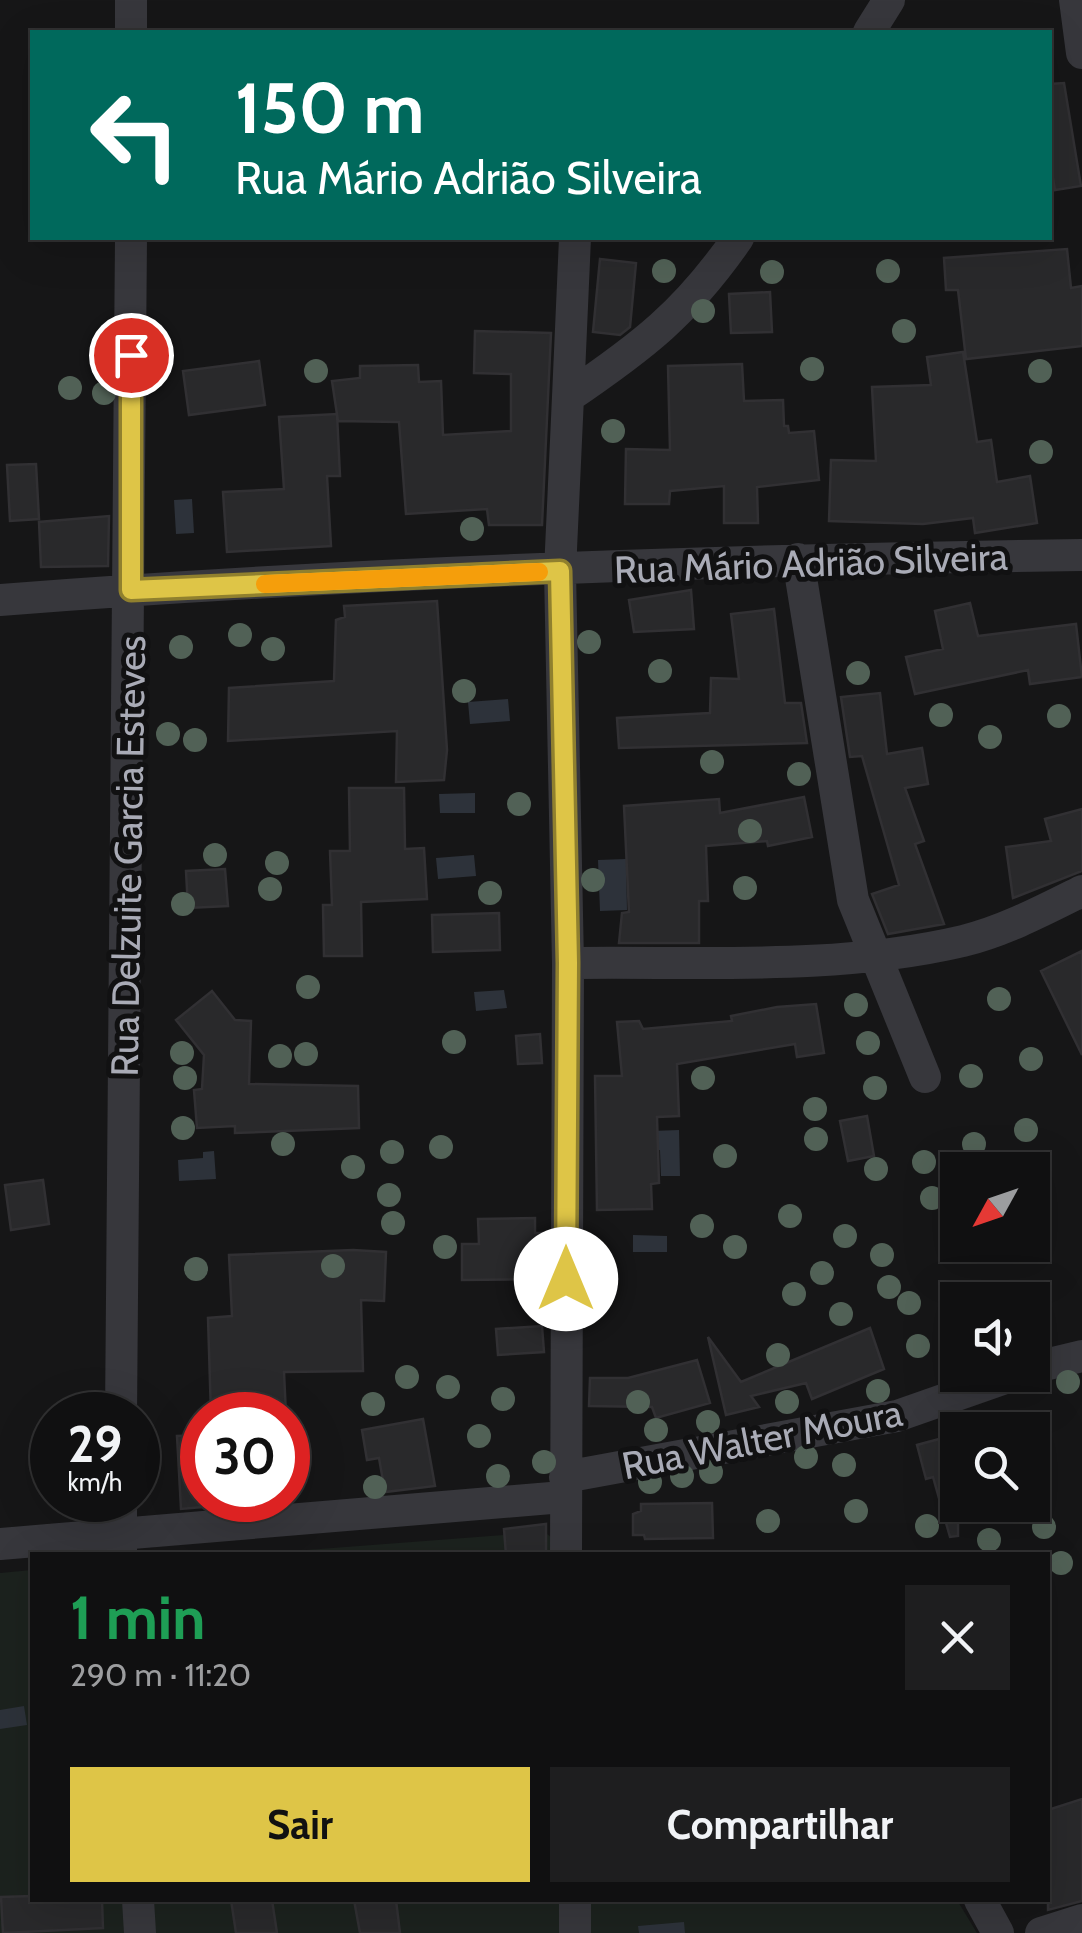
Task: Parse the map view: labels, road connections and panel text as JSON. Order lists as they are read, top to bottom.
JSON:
{
  "streets": {
    "street": ["Rua Mário Adrião Silveira", "Rua Delzuite Garcia Esteves", "Rua Walter Moura"]
  },
  "crossings": [
    ["Rua Mário Adrião Silveira", "Rua Delzuite Garcia Esteves"]
  ],
  "north": "bottom left",
  "page": {
    "turn": ["150 m", "Rua Mário Adrião Silveira"],
    "speed": "29 km/h",
    "limit": "30",
    "heading": ["1 min", "290 m · 11:20"],
    "buttons": ["Sair", "Compartilhar"]
  }
}
